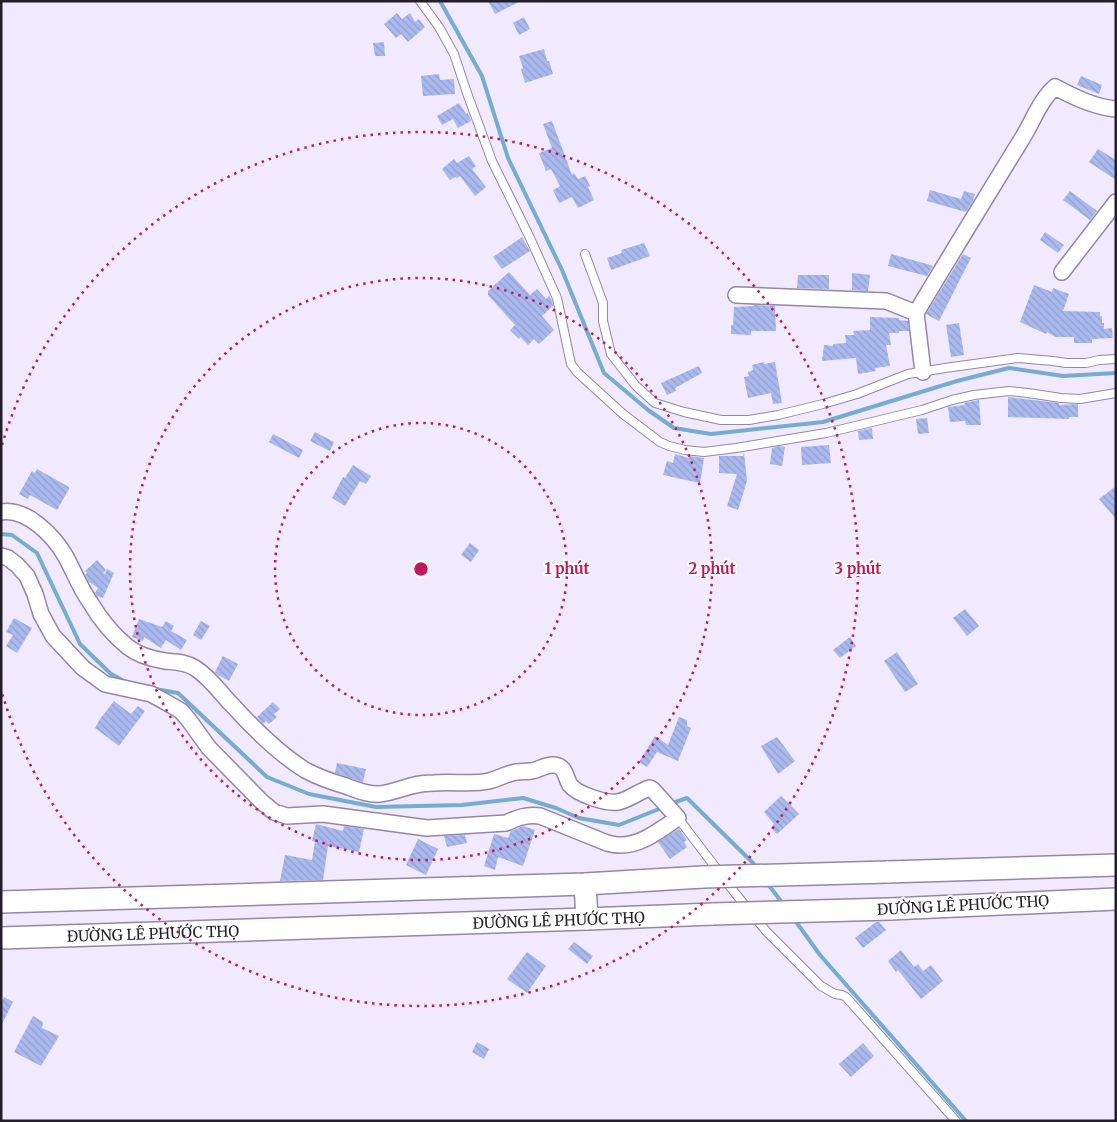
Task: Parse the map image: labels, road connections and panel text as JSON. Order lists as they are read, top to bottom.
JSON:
{
  "streets": {
    "street": ["ĐƯỜNG LÊ PHƯỚC THỌ"]
  },
  "rings": ["1 phút", "2 phút", "3 phút"]
}
